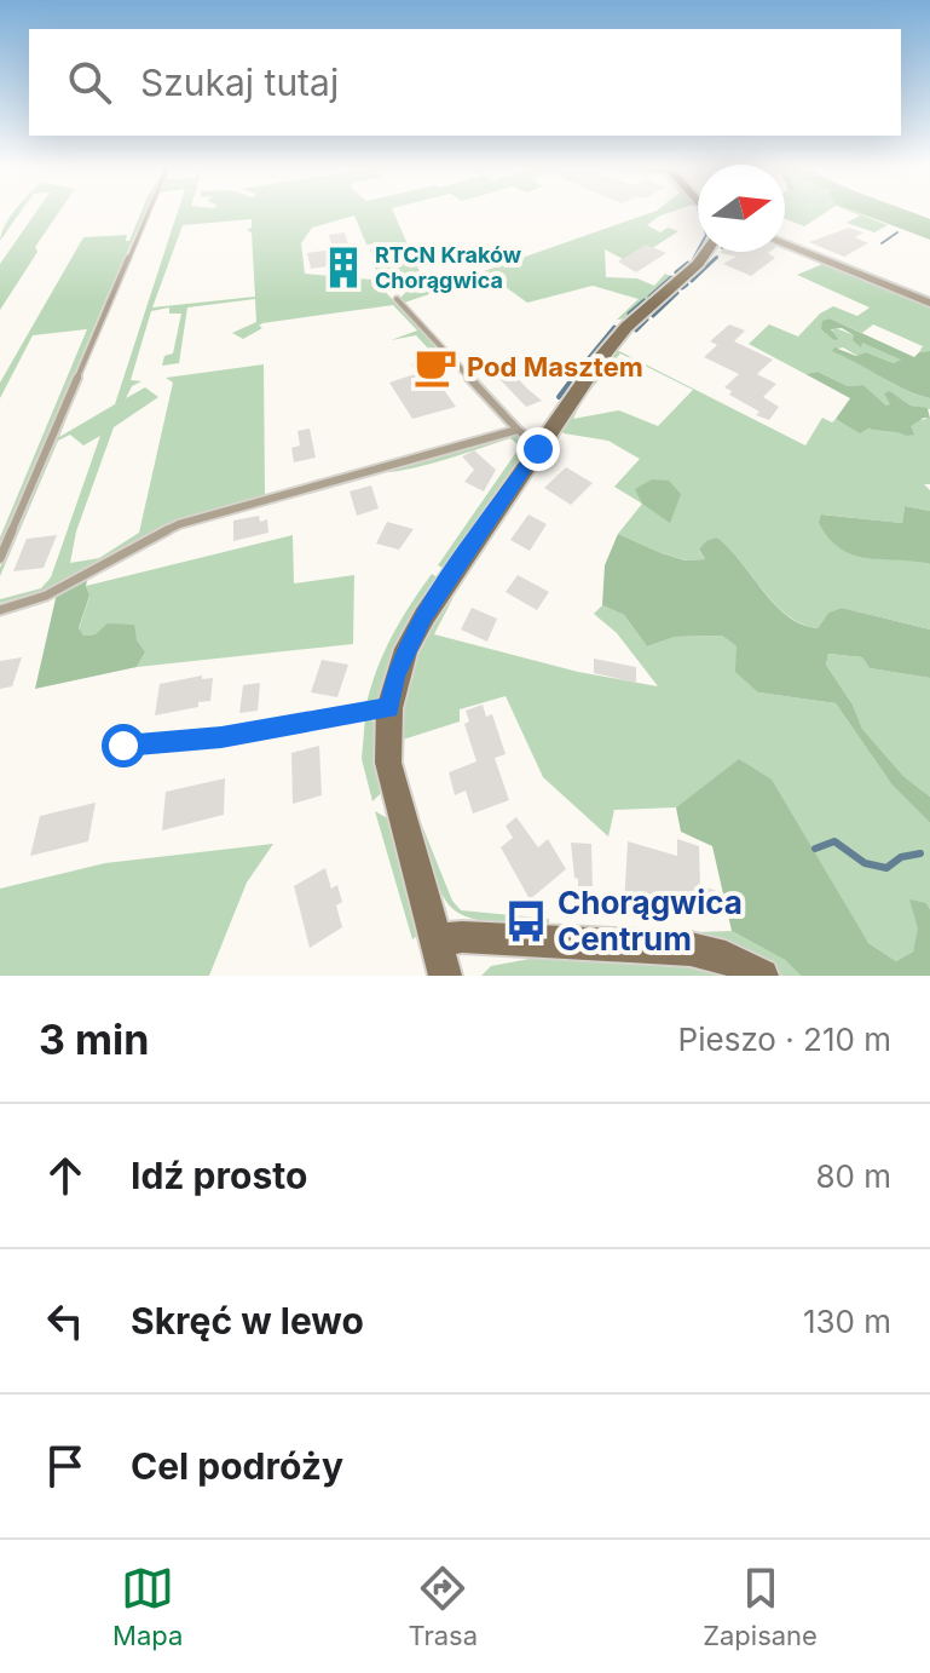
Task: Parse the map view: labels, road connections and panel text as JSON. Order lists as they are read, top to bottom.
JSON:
{
  "places": {
    "building": ["RTCN Kraków Chorągwica"],
    "cafe": ["Pod Masztem"],
    "bus stop": ["Chorągwica Centrum"]
  },
  "north": "right",
  "page": {
    "search": "Szukaj tutaj",
    "heading": ["3 min", "Pieszo · 210 m"],
    "list": [
      ["Idź prosto", "80 m"],
      ["Skręć w lewo", "130 m"],
      "Cel podróży"
    ],
    "nav": ["Mapa", "Trasa", "Zapisane"]
  }
}
